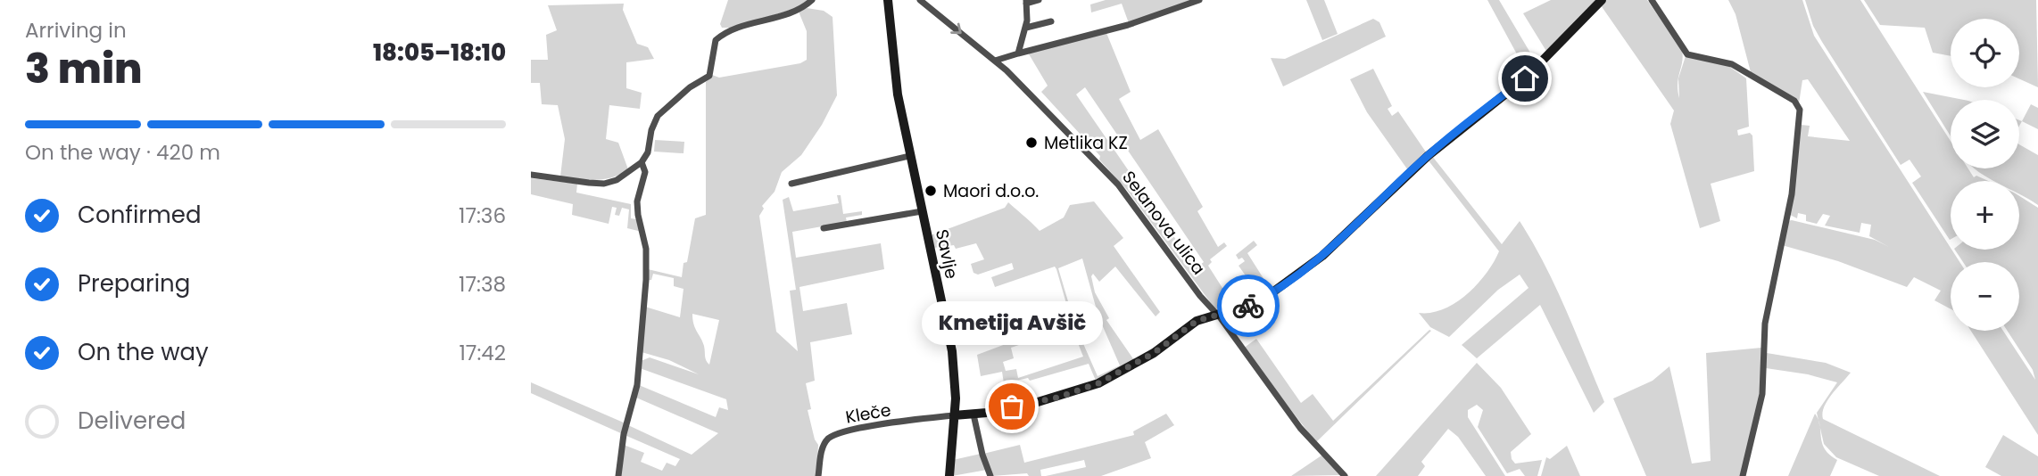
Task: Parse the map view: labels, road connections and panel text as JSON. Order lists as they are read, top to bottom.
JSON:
{
  "streets": {
    "street": ["Selanova ulica", "Savlje", "Kleče"]
  },
  "crossings": [
    ["Savlje", "Kleče"]
  ],
  "places": ["Metlika KZ", "Maori d.o.o.", "Kmetija Avšič"],
  "page": {
    "heading": ["3 min", "Arriving in", "18:05–18:10"],
    "map_buttons": ["+", "−"],
    "bar": "On the way · 420 m",
    "list": [
      ["Confirmed", "17:36"],
      ["Preparing", "17:38"],
      ["On the way", "17:42"],
      "Delivered"
    ],
    "bubble": "Kmetija Avšič"
  }
}
